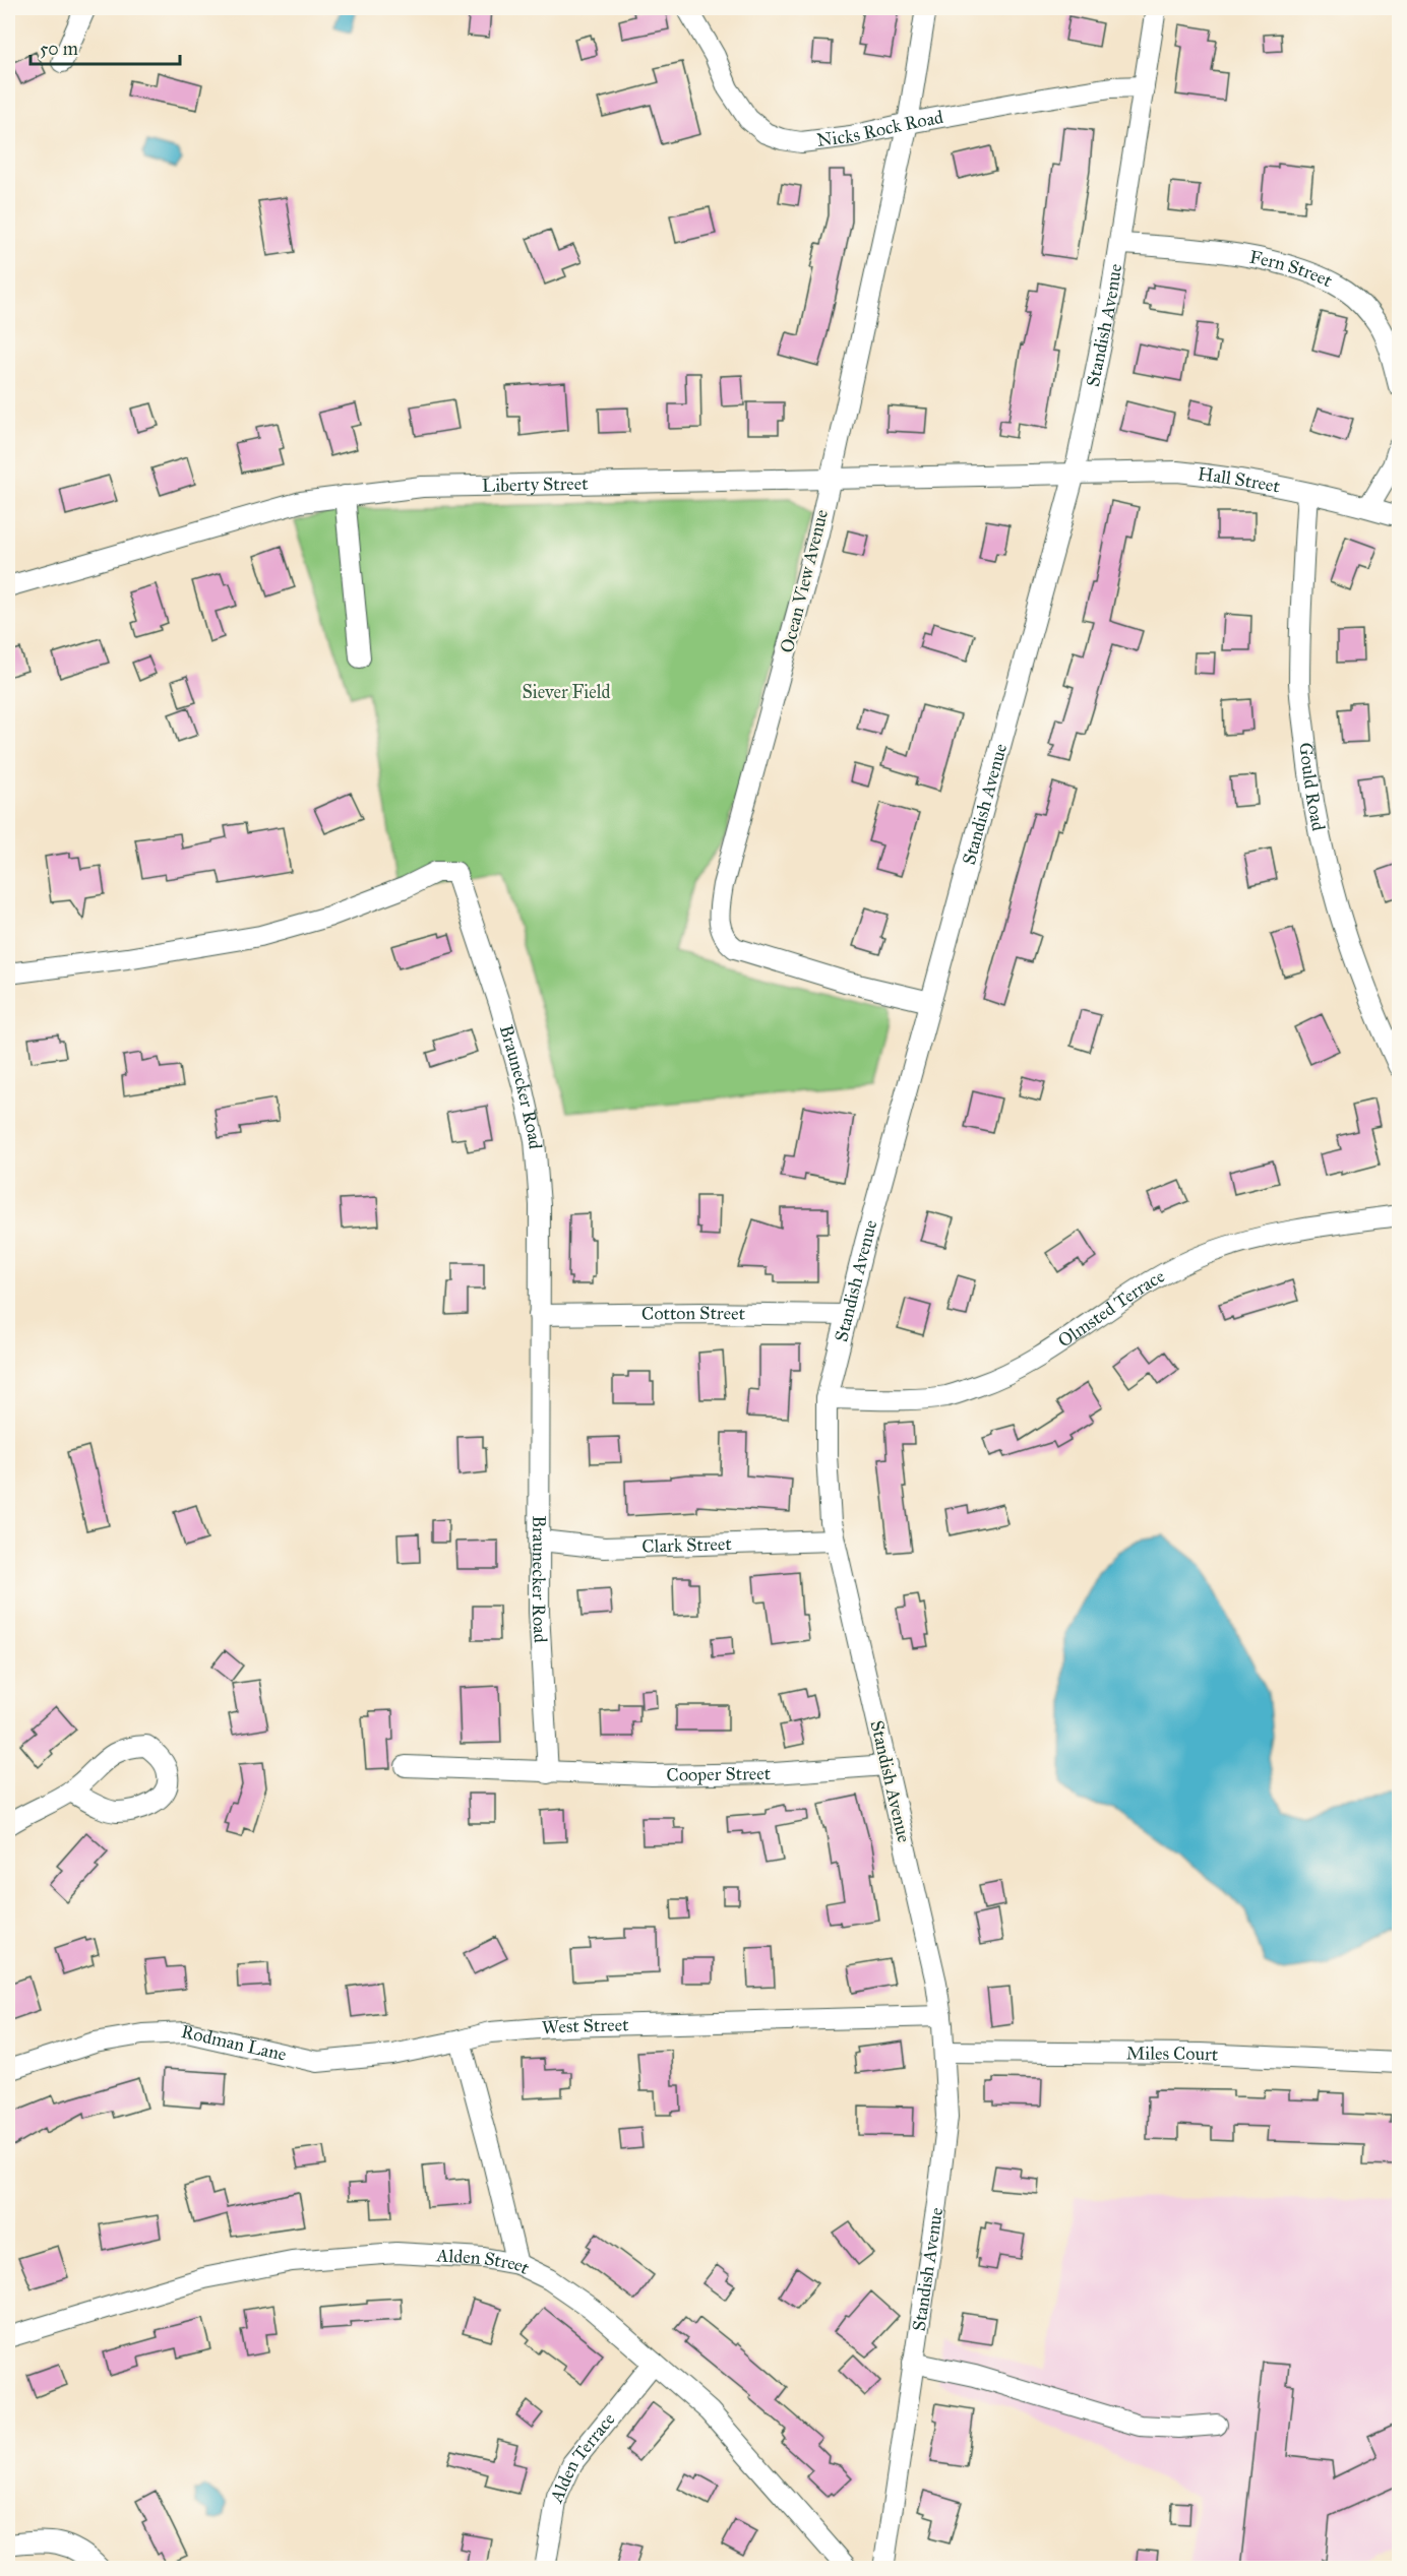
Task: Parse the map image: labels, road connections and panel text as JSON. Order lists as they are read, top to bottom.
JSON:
{
  "streets": {
    "street": [
      "Nicks Rock Road",
      "Fern Street",
      "Standish Avenue",
      "Hall Street",
      "Liberty Street",
      "Ocean View Avenue",
      "Gould Road",
      "Braunecker Road",
      "Olmsted Terrace",
      "Cotton Street",
      "Clark Street",
      "Cooper Street",
      "West Street",
      "Rodman Lane",
      "Miles Court",
      "Alden Street",
      "Alden Terrace"
    ]
  },
  "crossings": [
    ["Nicks Rock Road", "Standish Avenue"],
    ["Nicks Rock Road", "Ocean View Avenue"],
    ["Fern Street", "Standish Avenue"],
    ["Standish Avenue", "Hall Street"],
    ["Standish Avenue", "Liberty Street"],
    ["Standish Avenue", "Ocean View Avenue"],
    ["Standish Avenue", "Olmsted Terrace"],
    ["Standish Avenue", "Cotton Street"],
    ["Standish Avenue", "Clark Street"],
    ["Standish Avenue", "Cooper Street"],
    ["Standish Avenue", "West Street"],
    ["Standish Avenue", "Miles Court"],
    ["Hall Street", "Liberty Street"],
    ["Hall Street", "Gould Road"],
    ["Liberty Street", "Ocean View Avenue"],
    ["Braunecker Road", "Cotton Street"],
    ["Braunecker Road", "Clark Street"],
    ["Braunecker Road", "Cooper Street"],
    ["West Street", "Rodman Lane"],
    ["Alden Street", "Alden Terrace"]
  ],
  "parks": ["Siever Field"],
  "scale_bar": "50 m"
}
